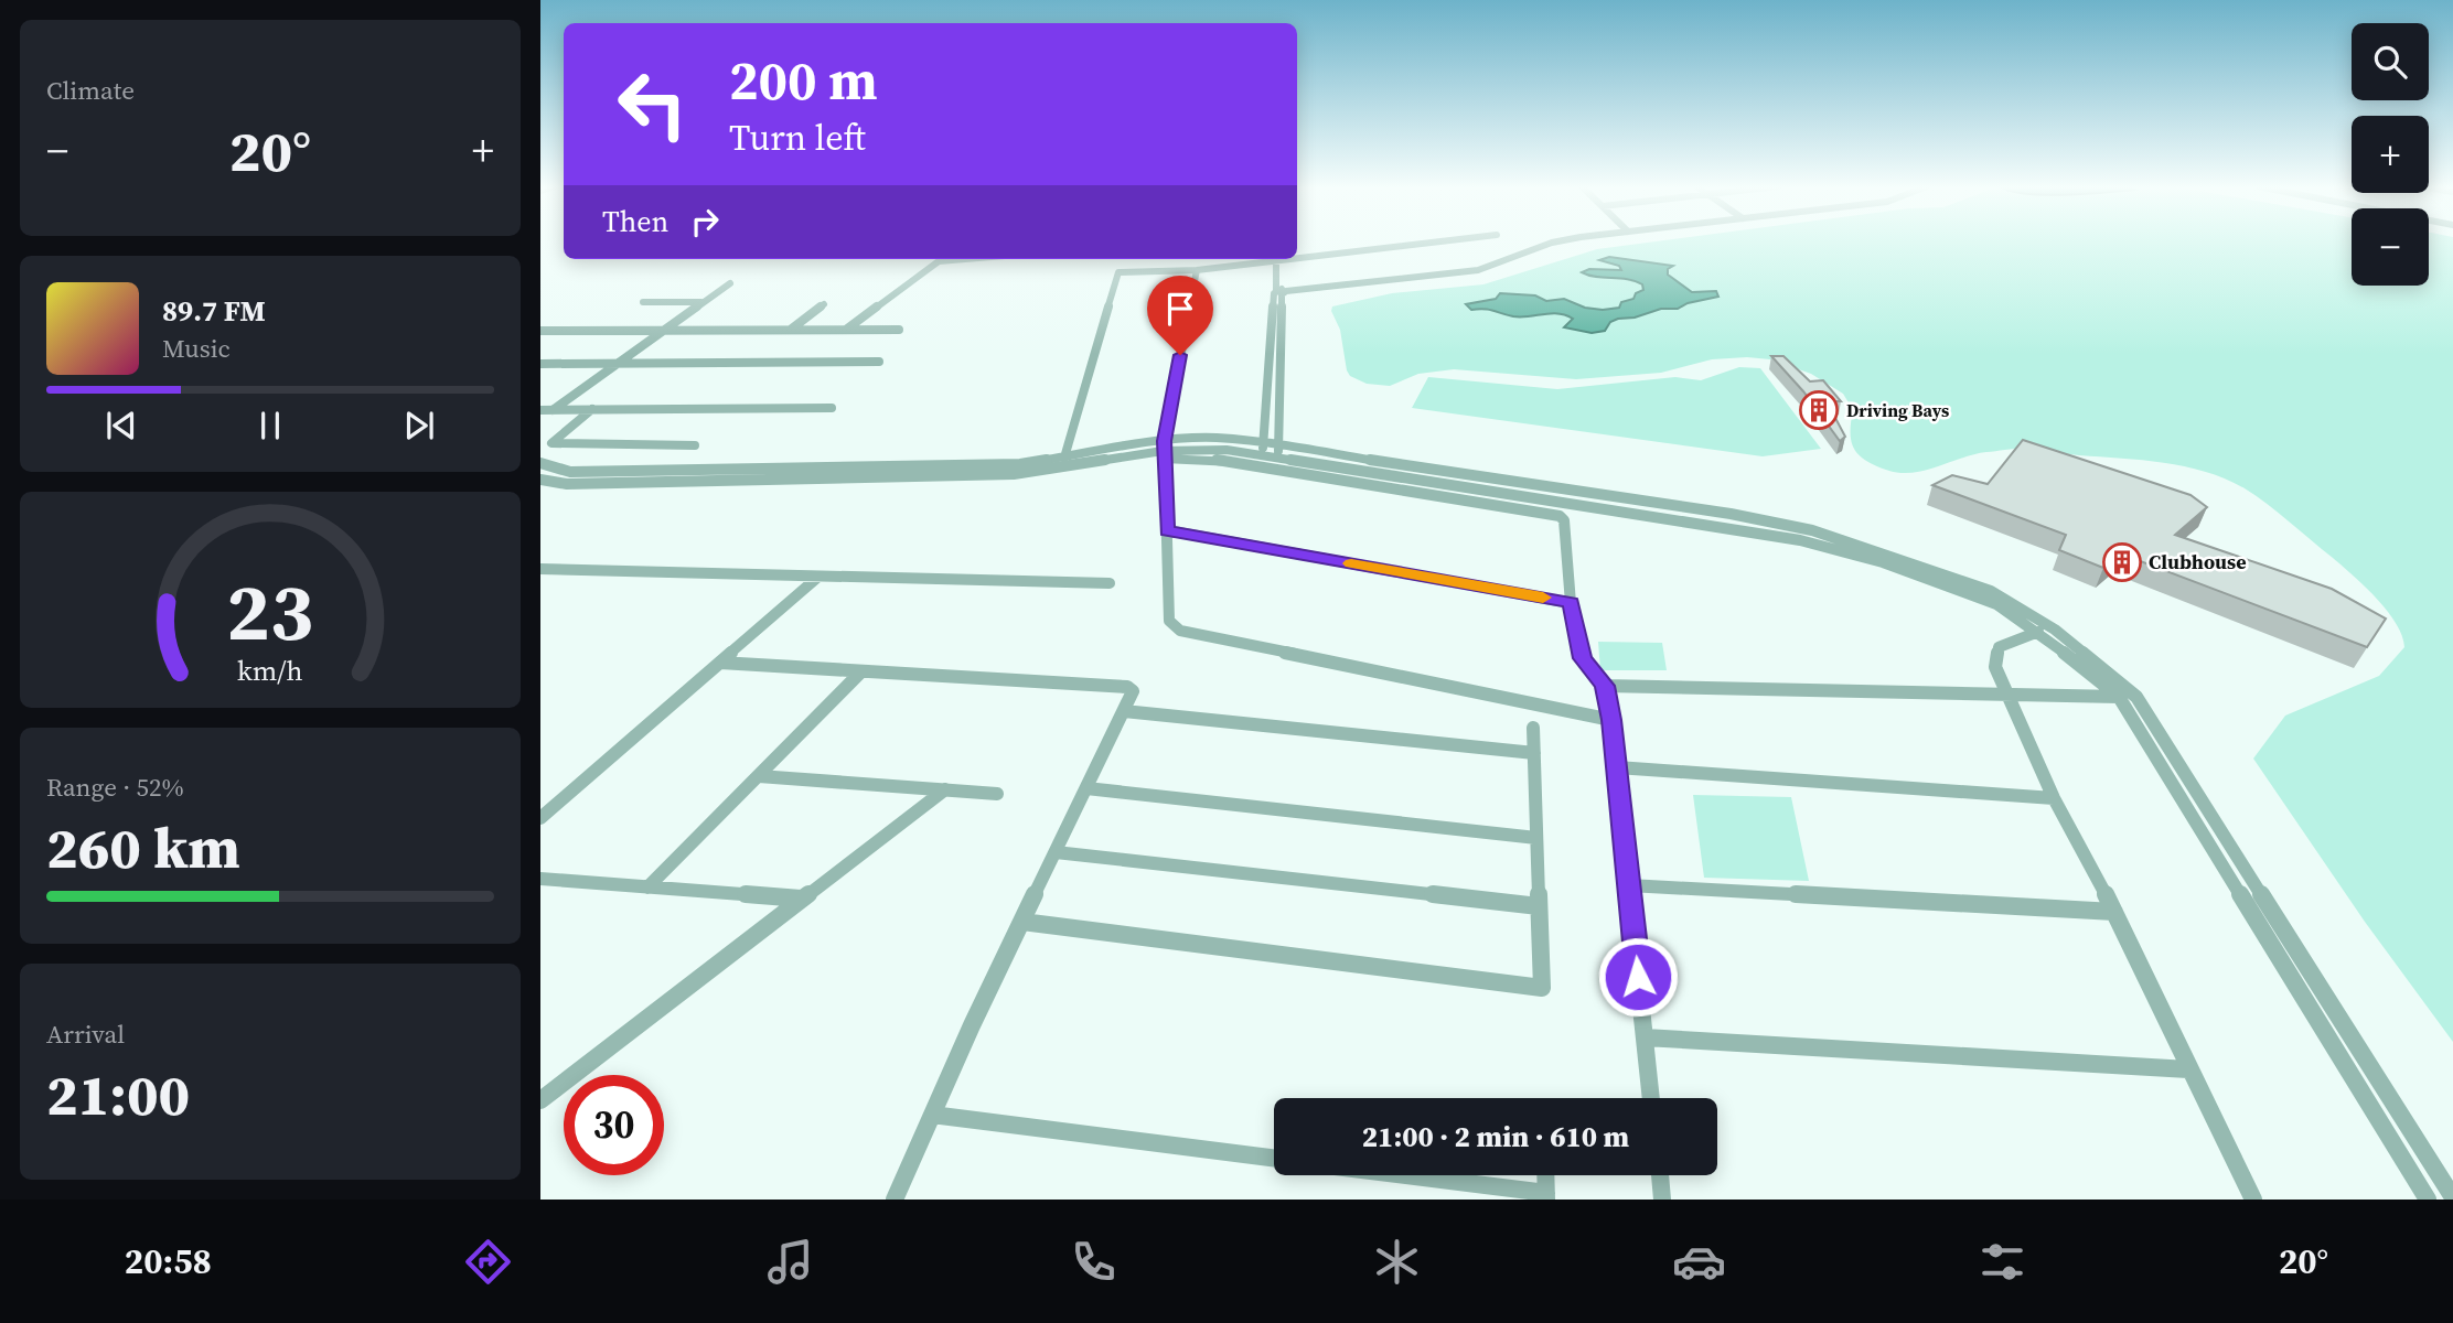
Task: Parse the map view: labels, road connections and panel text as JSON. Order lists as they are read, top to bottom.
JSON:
{
  "places": {
    "building": ["Driving Bays", "Clubhouse"]
  },
  "page": {
    "tile": [
      "Climate",
      ["Range · 52%", "260 km"],
      ["Arrival", "21:00"]
    ],
    "map_buttons": ["+", "−"],
    "turn": ["200 m", "Turn left"],
    "heat": ["−", "20°", "+"],
    "then": "Then",
    "song": ["89.7 FM", "Music"],
    "limit": "30",
    "trip": "21:00 · 2 min · 610 m",
    "tabs": ["20:58", "20°"],
    "gauge": ["23", "km/h"]
  }
}
